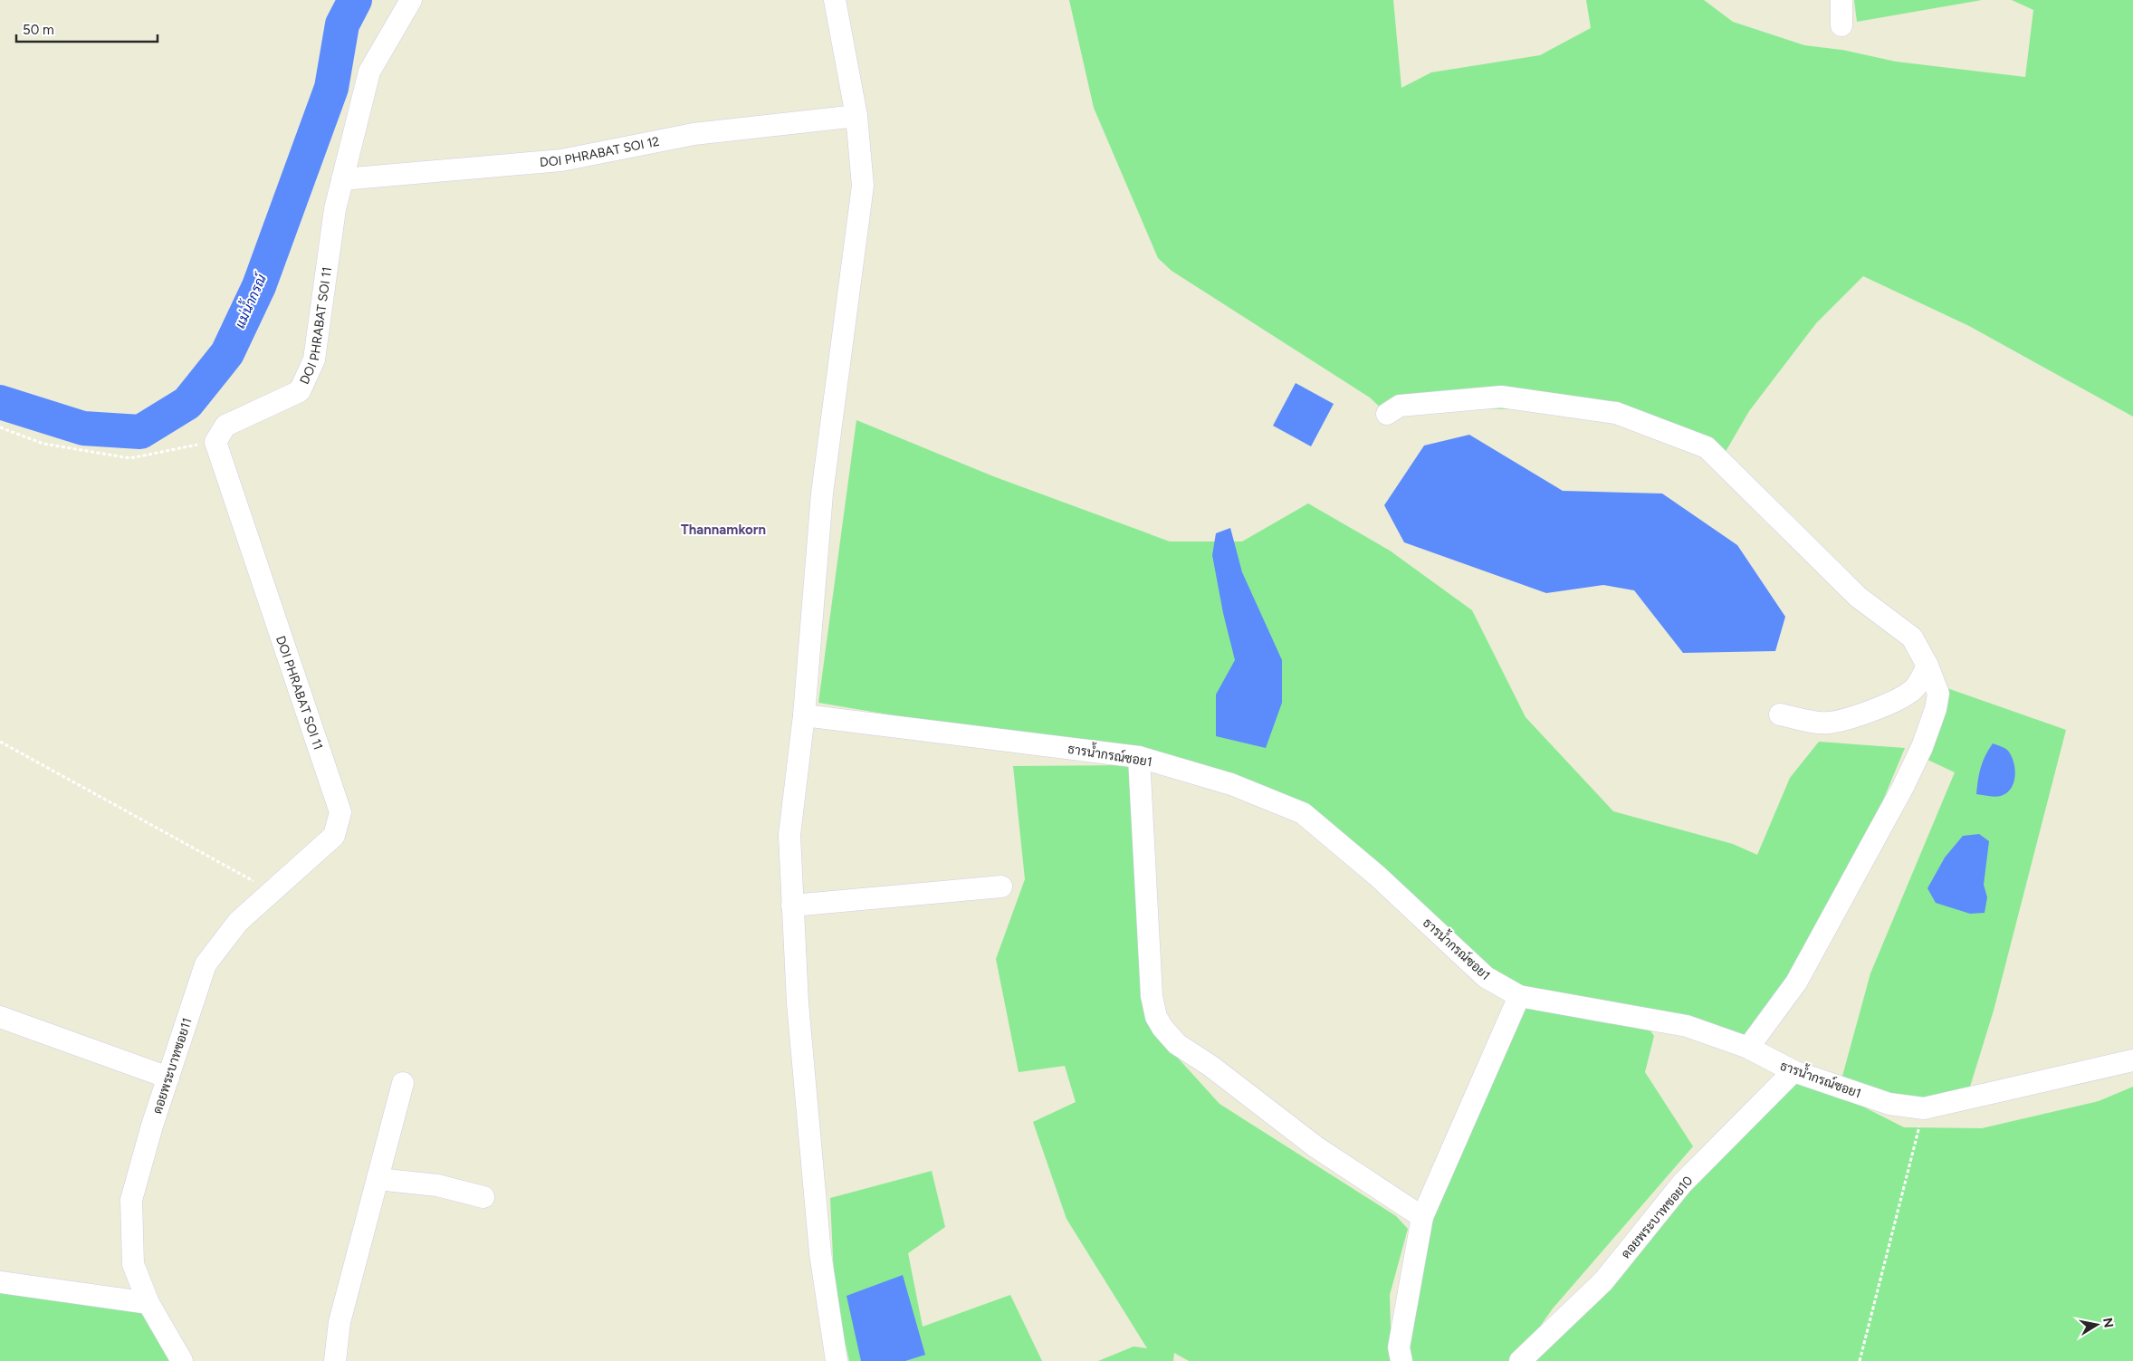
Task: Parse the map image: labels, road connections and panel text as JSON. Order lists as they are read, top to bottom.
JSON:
{
  "streets": {
    "street": [
      "DOI PHRABAT SOI 12",
      "DOI PHRABAT SOI 11",
      "ธารน้ำกรณ์ซอย1",
      "ดอยพระบาทซอย11",
      "ดอยพระบาทซอย10"
    ]
  },
  "crossings": [
    ["DOI PHRABAT SOI 12", "DOI PHRABAT SOI 11"],
    ["DOI PHRABAT SOI 11", "ดอยพระบาทซอย11"],
    ["ธารน้ำกรณ์ซอย1", "ดอยพระบาทซอย10"]
  ],
  "districts": ["Thannamkorn"],
  "water": ["แม่น้ำกรณ์"],
  "scale_bar": "50 m",
  "north": "right"
}
